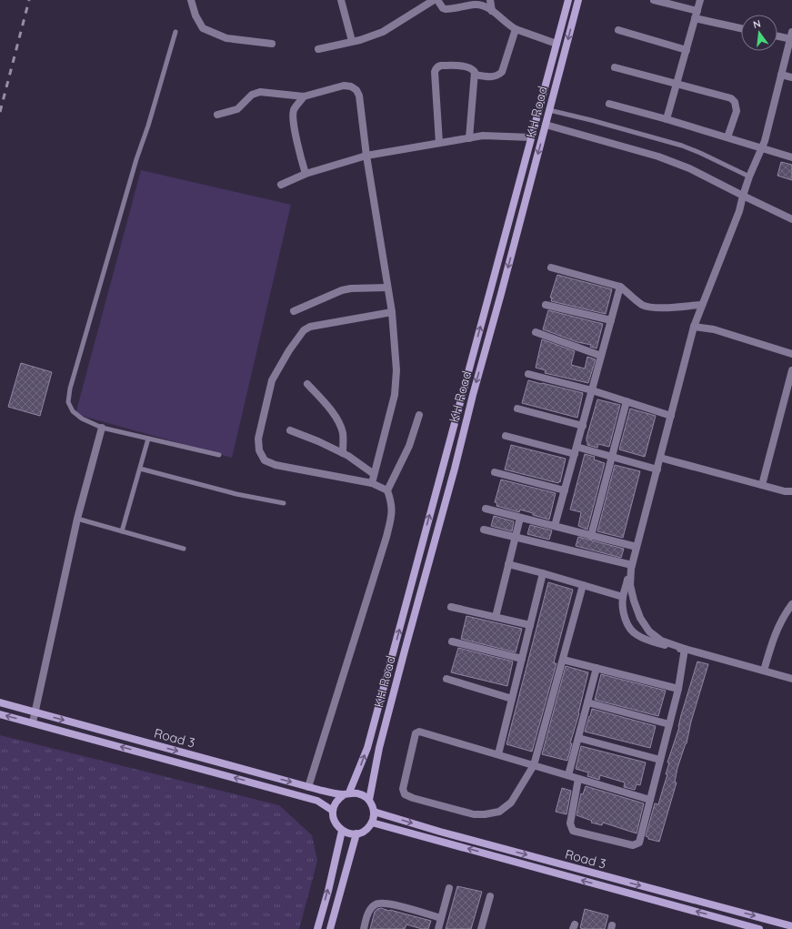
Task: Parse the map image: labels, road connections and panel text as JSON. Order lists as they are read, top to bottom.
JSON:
{
  "streets": {
    "main road": ["KH Road", "Road 3"]
  },
  "crossings": [
    ["KH Road", "Road 3"]
  ],
  "north": "top"
}
